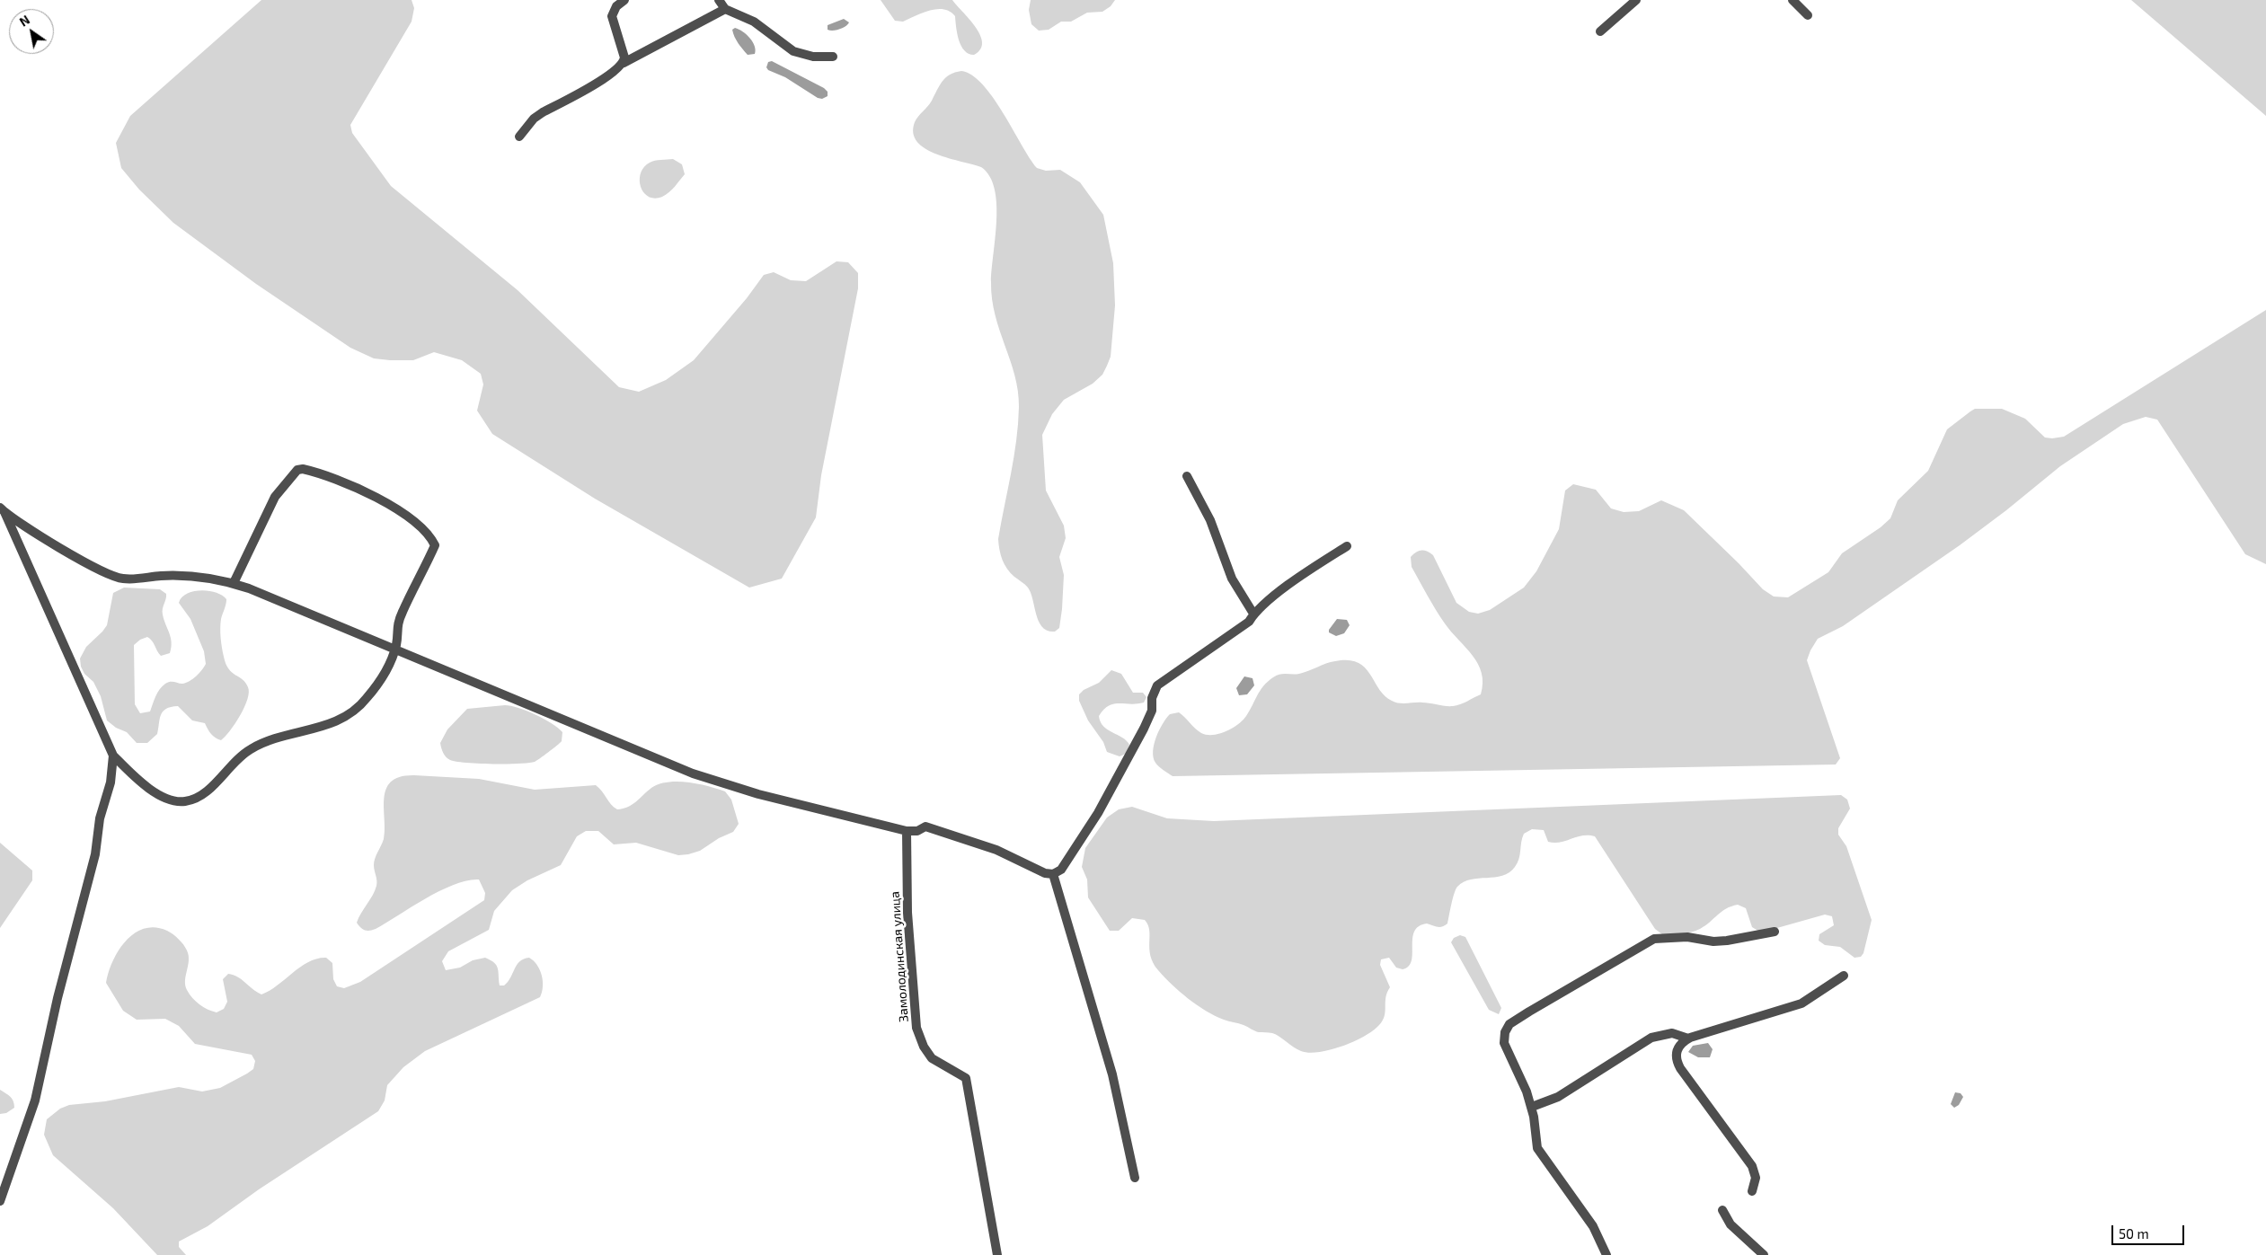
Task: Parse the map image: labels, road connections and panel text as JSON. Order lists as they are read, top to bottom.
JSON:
{
  "streets": {
    "street": ["Замолодинская улица"]
  },
  "scale_bar": "50 m",
  "north": "top left"
}
